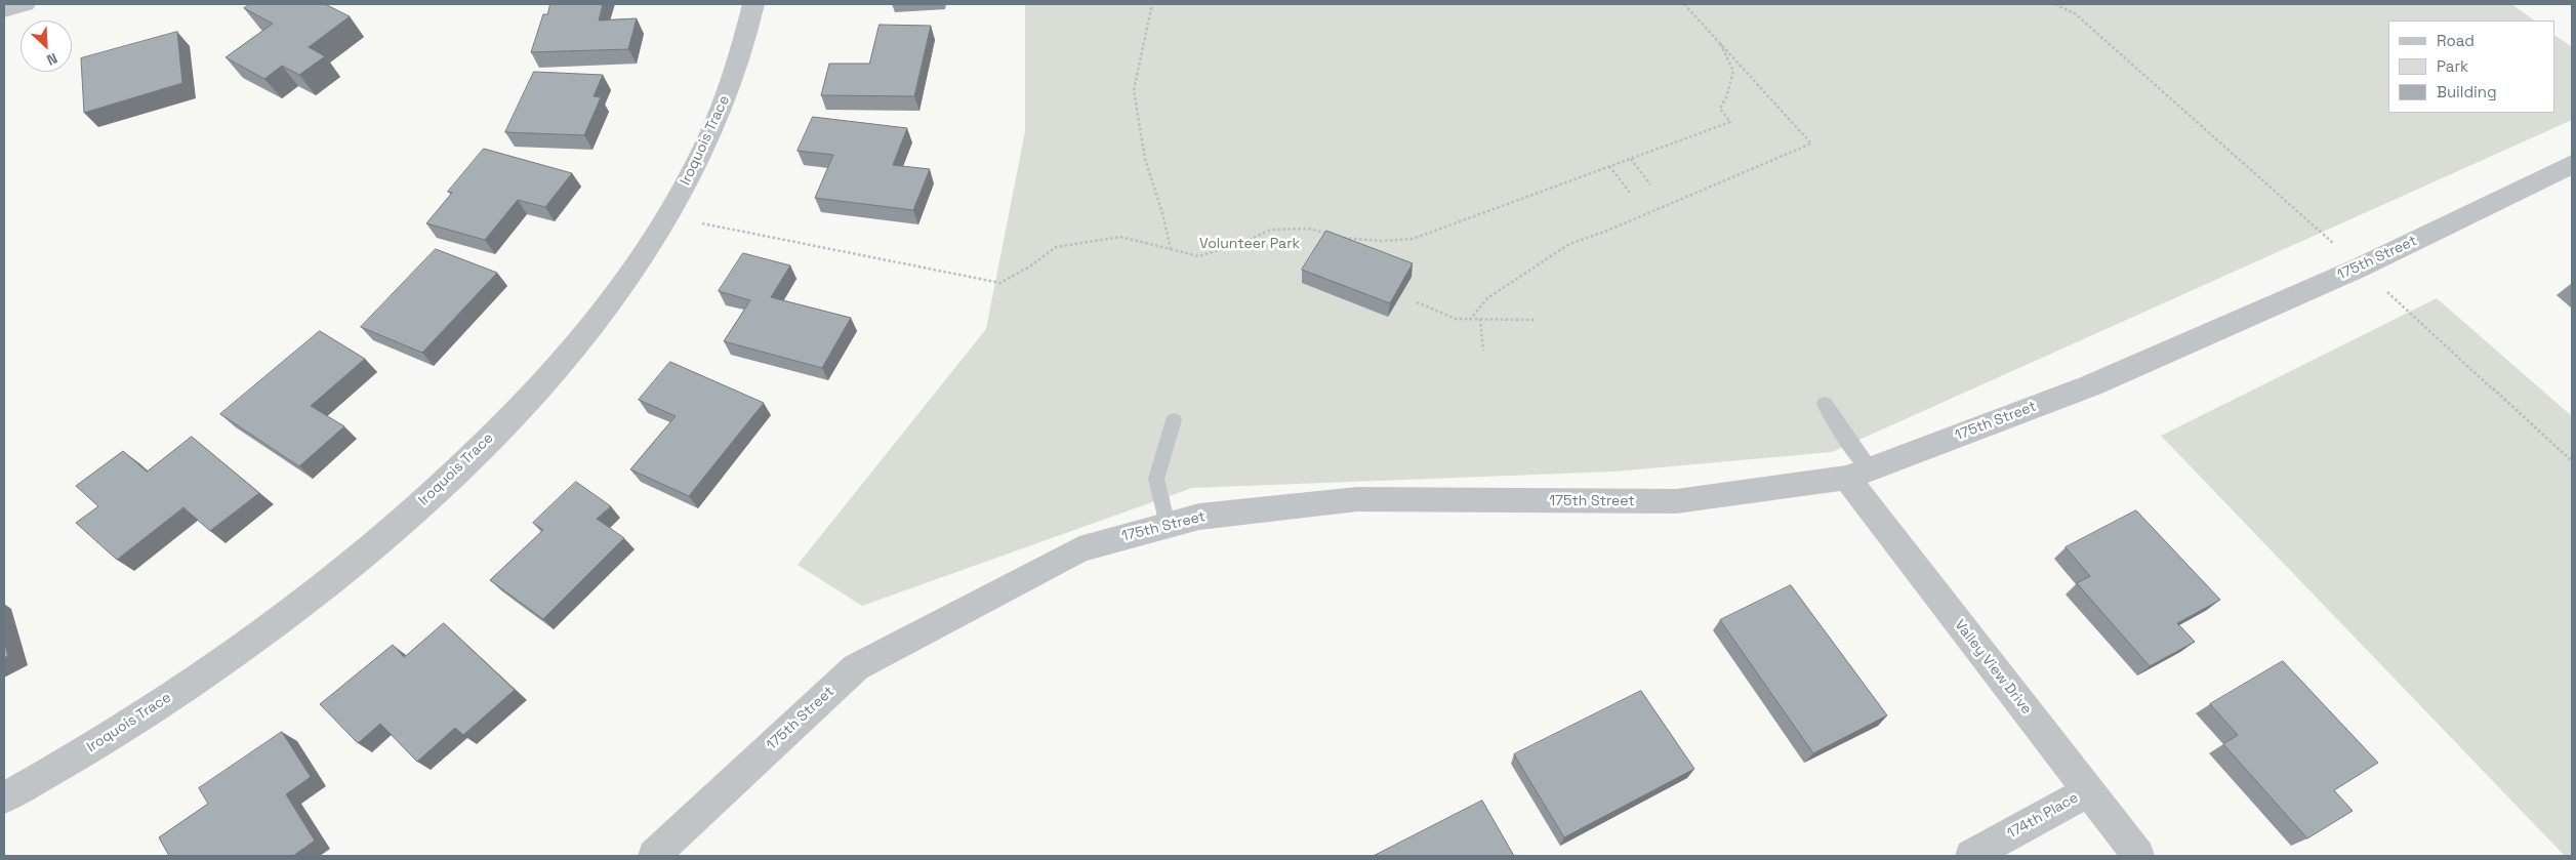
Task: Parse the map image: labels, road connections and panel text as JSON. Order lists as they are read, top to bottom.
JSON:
{
  "streets": {
    "street": [
      "Iroquois Trace",
      "175th Street",
      "Valley View Drive",
      "174th Place"
    ]
  },
  "crossings": [
    ["175th Street", "Valley View Drive"],
    ["Valley View Drive", "174th Place"]
  ],
  "parks": ["Volunteer Park"],
  "legend": ["Road", "Park", "Building"],
  "north": "bottom right"
}
